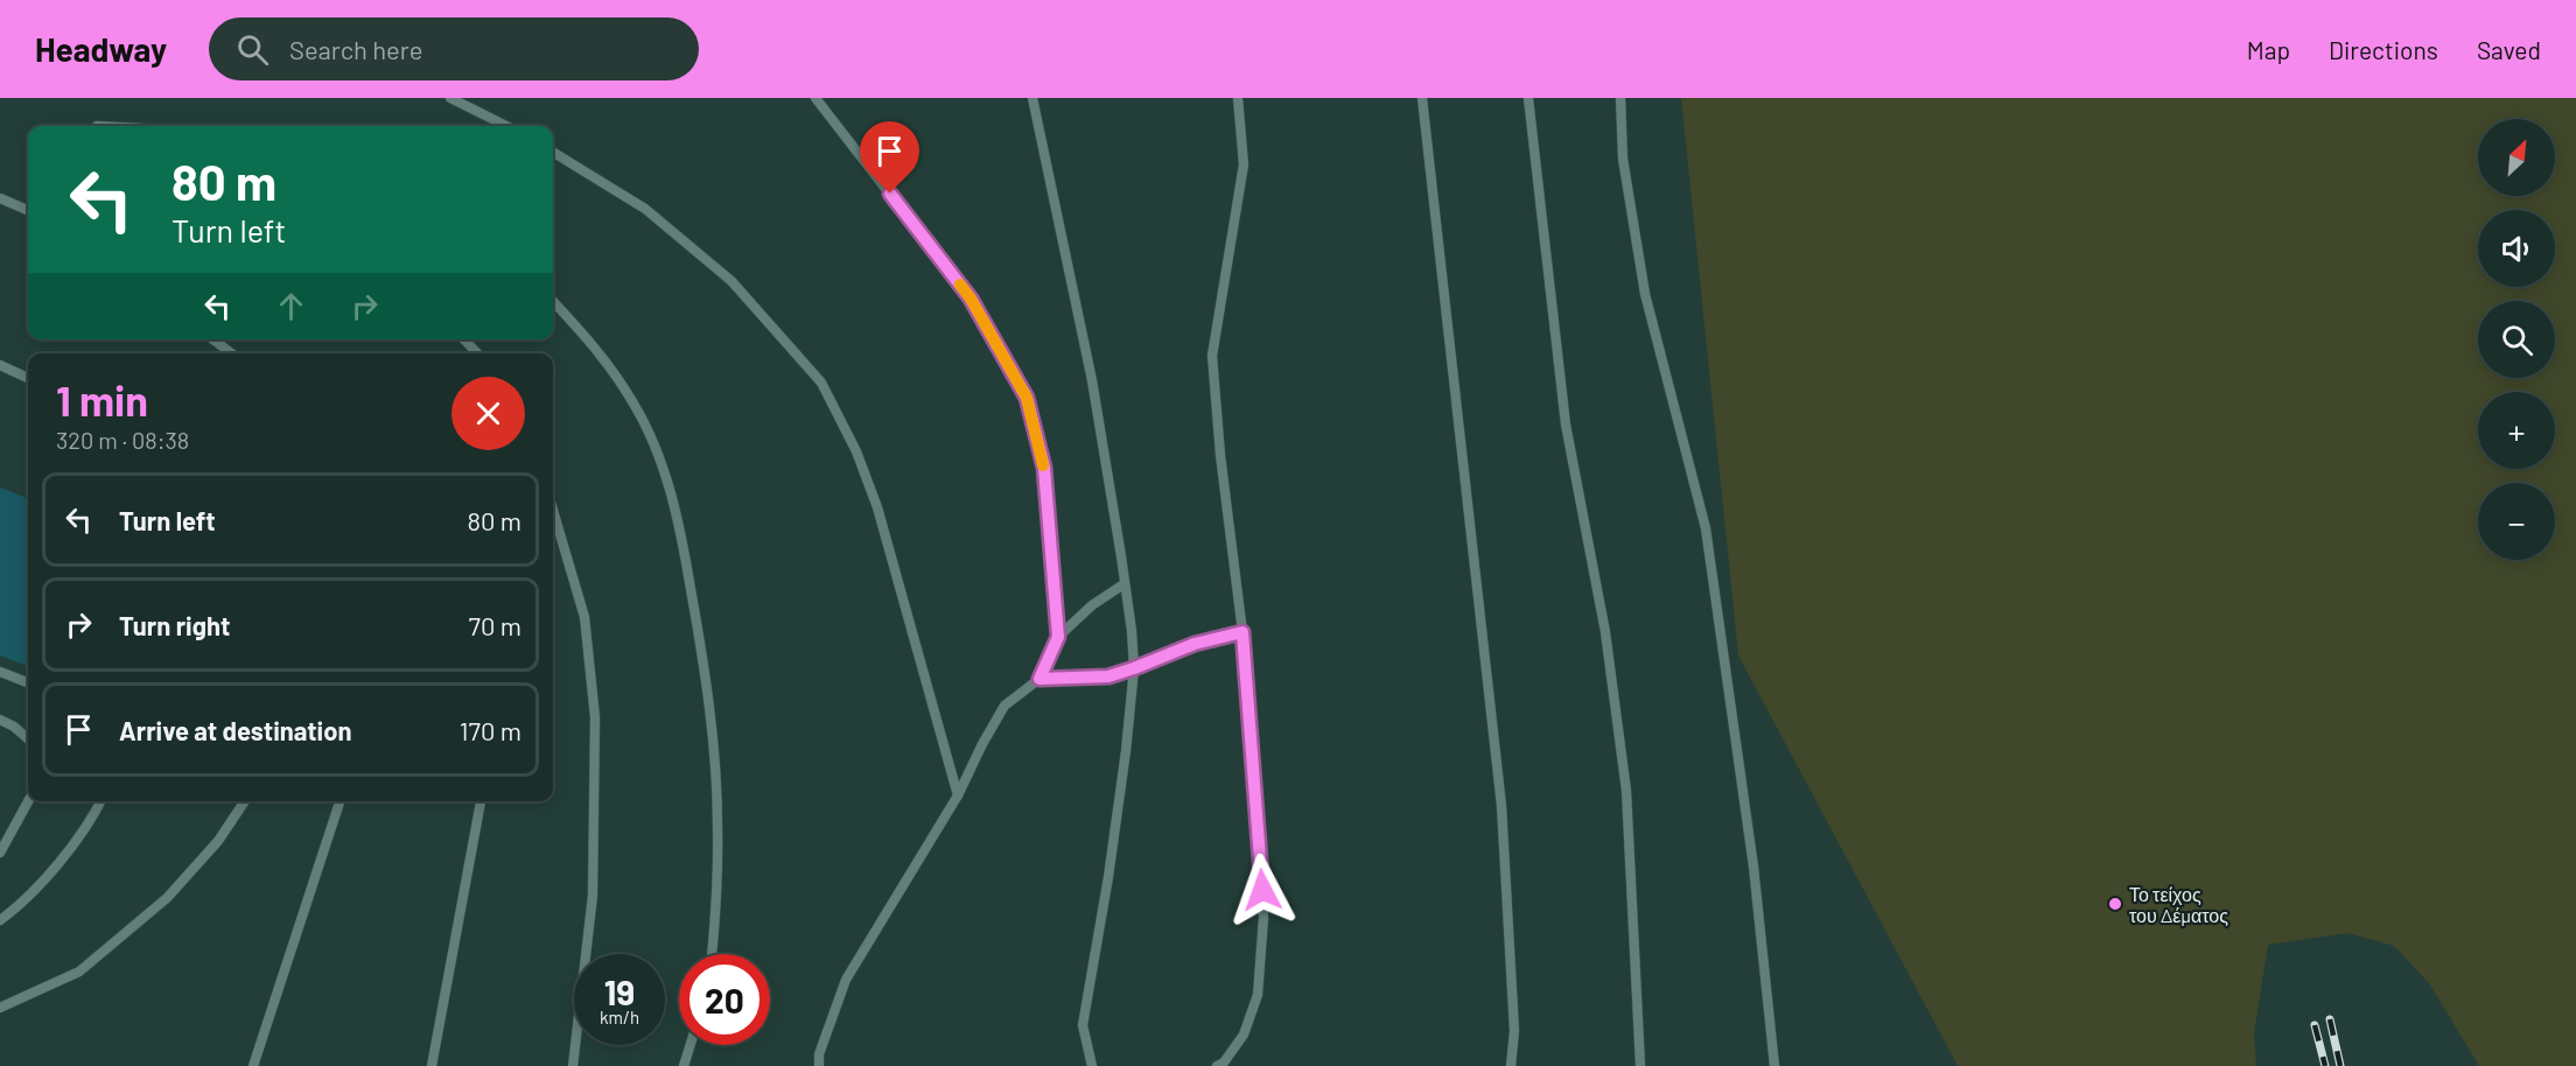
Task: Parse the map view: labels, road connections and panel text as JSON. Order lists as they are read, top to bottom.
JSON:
{
  "places": ["Το τείχος του Δέματος"],
  "north": "top right",
  "page": {
    "header": "Headway",
    "search": "Search here",
    "nav": ["Map", "Directions", "Saved"],
    "map_buttons": ["+", "−"],
    "turn": ["80 m", "Turn left"],
    "heading": ["1 min", "320 m · 08:38"],
    "list": [
      {
        "name": "Turn left",
        "value": "80 m"
      },
      {
        "name": "Turn right",
        "value": "70 m"
      },
      {
        "name": "Arrive at destination",
        "value": "170 m"
      }
    ],
    "speed": "19 km/h",
    "limit": "20"
  }
}
